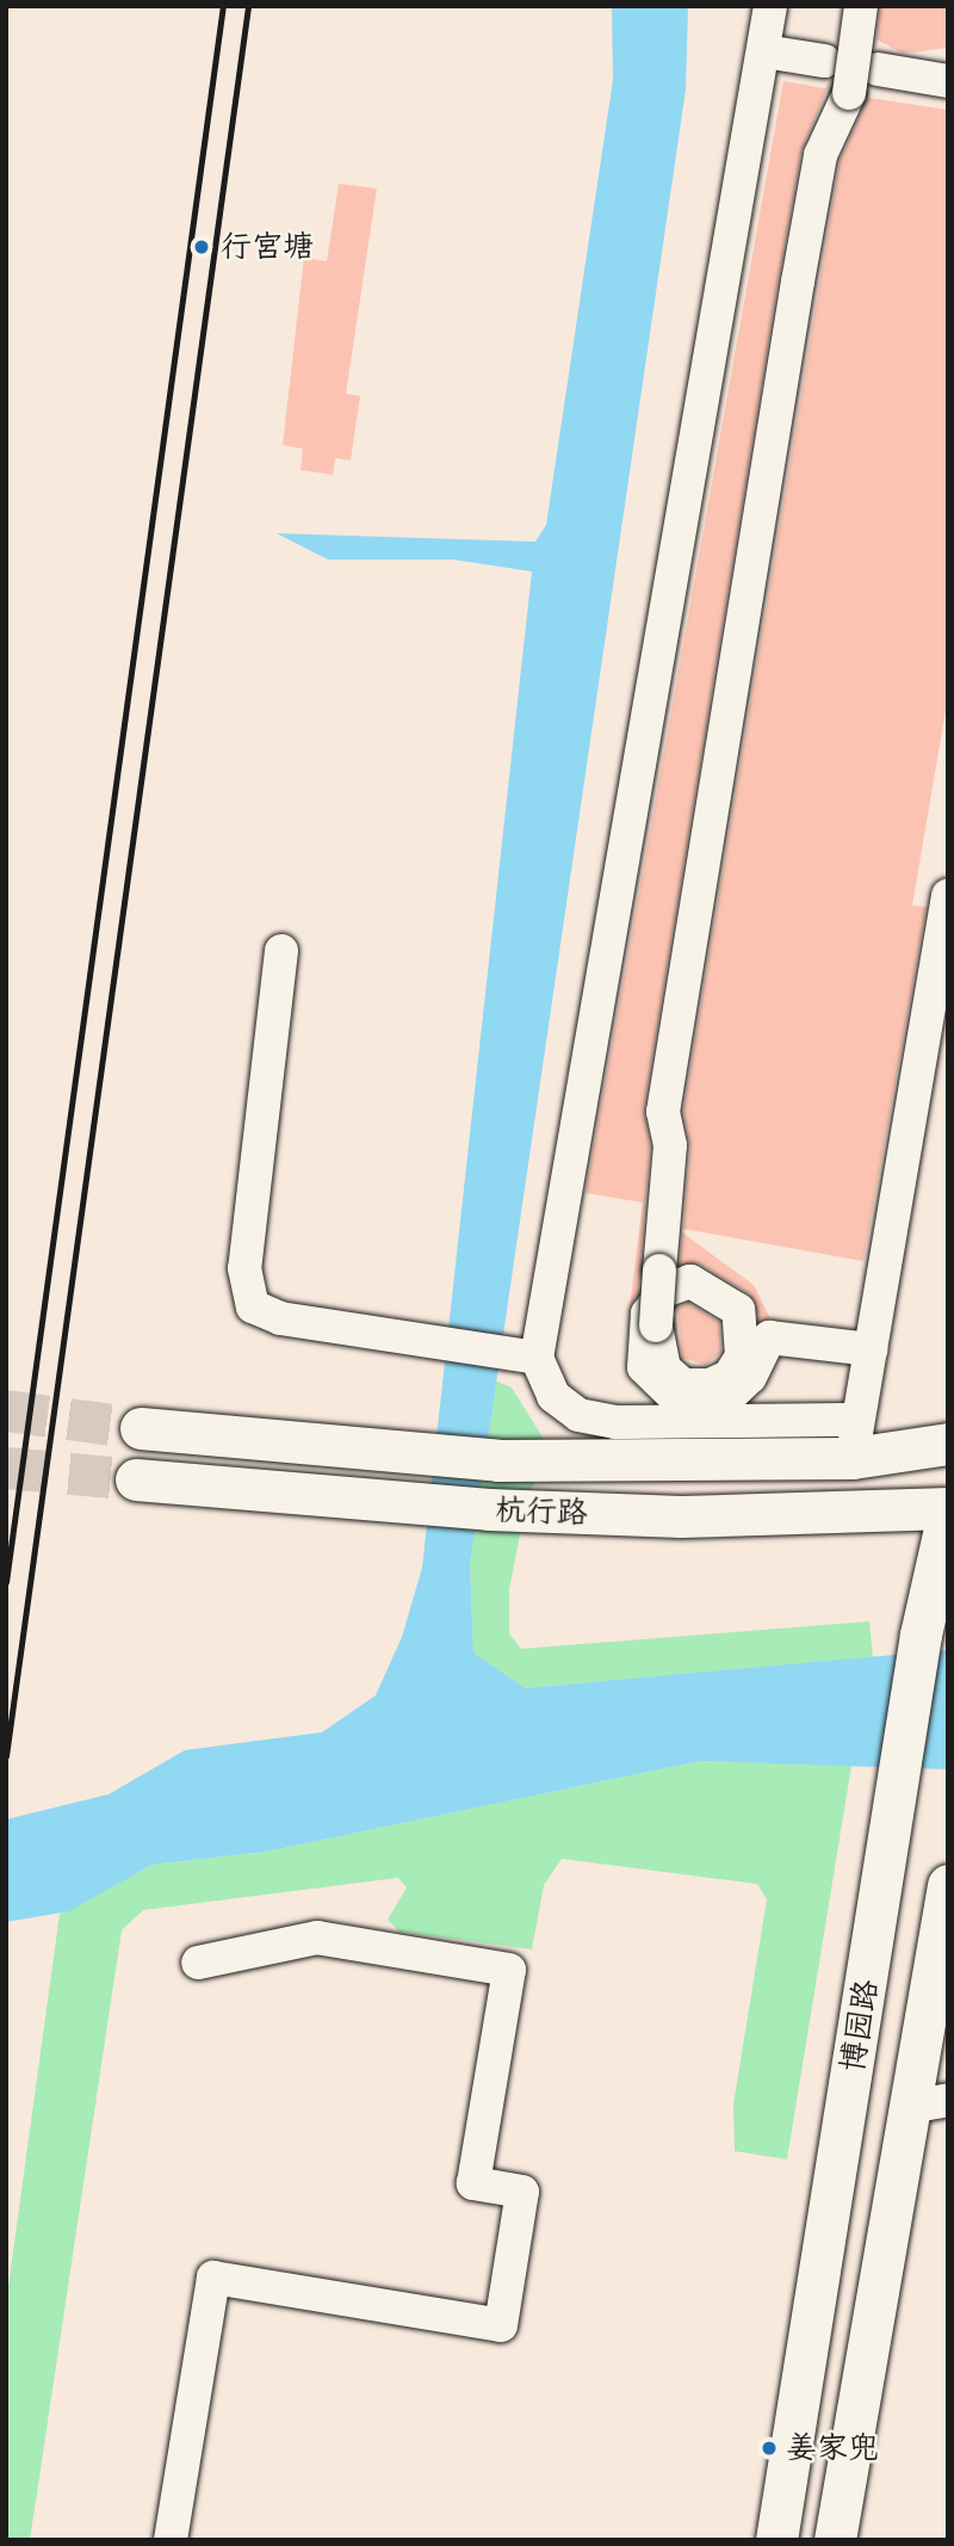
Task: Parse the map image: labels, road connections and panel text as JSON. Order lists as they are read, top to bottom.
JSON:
{
  "streets": {
    "main road": ["杭行路", "博园路"]
  },
  "crossings": [
    ["杭行路", "博园路"]
  ],
  "places": ["行宫塘", "姜家兜"]
}
